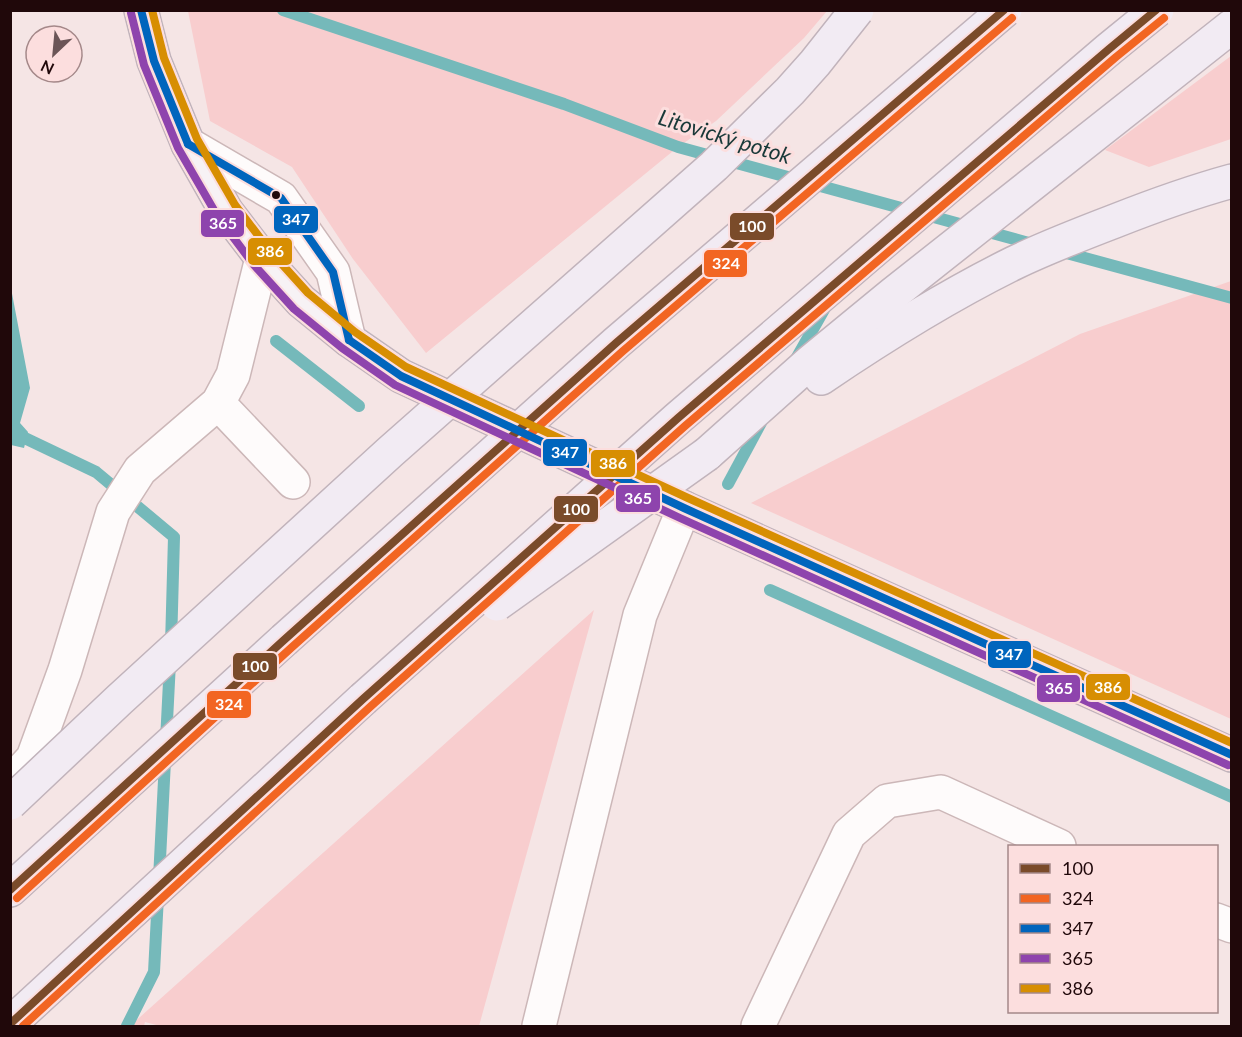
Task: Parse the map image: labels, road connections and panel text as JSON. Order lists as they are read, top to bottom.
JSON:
{
  "water": ["Litovický potok"],
  "lines": [
    "transit line 100",
    "transit line 347",
    "transit line 386",
    "transit line 365",
    "transit line 324"
  ],
  "legend": [
    "100",
    "324",
    "347",
    "365",
    "386"
  ],
  "north": "bottom left"
}
